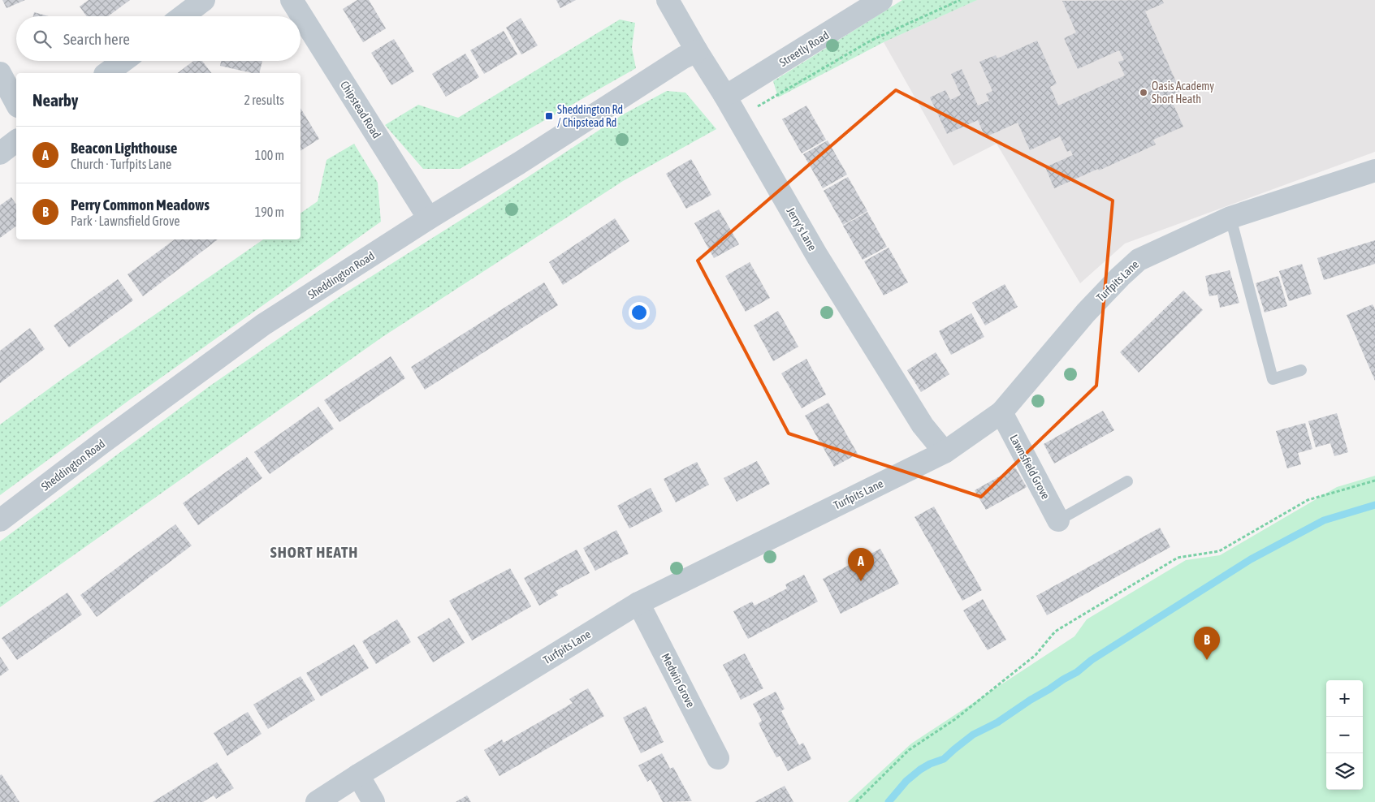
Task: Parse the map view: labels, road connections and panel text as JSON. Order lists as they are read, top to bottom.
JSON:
{
  "streets": {
    "street": [
      "Streetly Road",
      "Chipstead Road",
      "Jerry's Lane",
      "Sheddington Road",
      "Turfpits Lane",
      "Lawnsfield Grove",
      "Medwin Grove"
    ]
  },
  "crossings": [
    ["Streetly Road", "Jerry's Lane"],
    ["Chipstead Road", "Sheddington Road"],
    ["Jerry's Lane", "Sheddington Road"],
    ["Jerry's Lane", "Turfpits Lane"],
    ["Turfpits Lane", "Lawnsfield Grove"],
    ["Turfpits Lane", "Medwin Grove"]
  ],
  "districts": ["SHORT HEATH"],
  "places": {
    "other": ["Oasis Academy Short Heath"],
    "transit": ["Sheddington Rd / Chipstead Rd"]
  },
  "page": {
    "search": "Search here",
    "heading": ["Nearby", "2 results"],
    "list": [
      {
        "mark": "A",
        "name": "Beacon Lighthouse",
        "note": "Church · Turfpits Lane",
        "value": "100 m"
      },
      {
        "mark": "B",
        "name": "Perry Common Meadows",
        "note": "Park · Lawnsfield Grove",
        "value": "190 m"
      }
    ],
    "pins": ["A", "B"],
    "map_buttons": ["+", "−"]
  }
}
